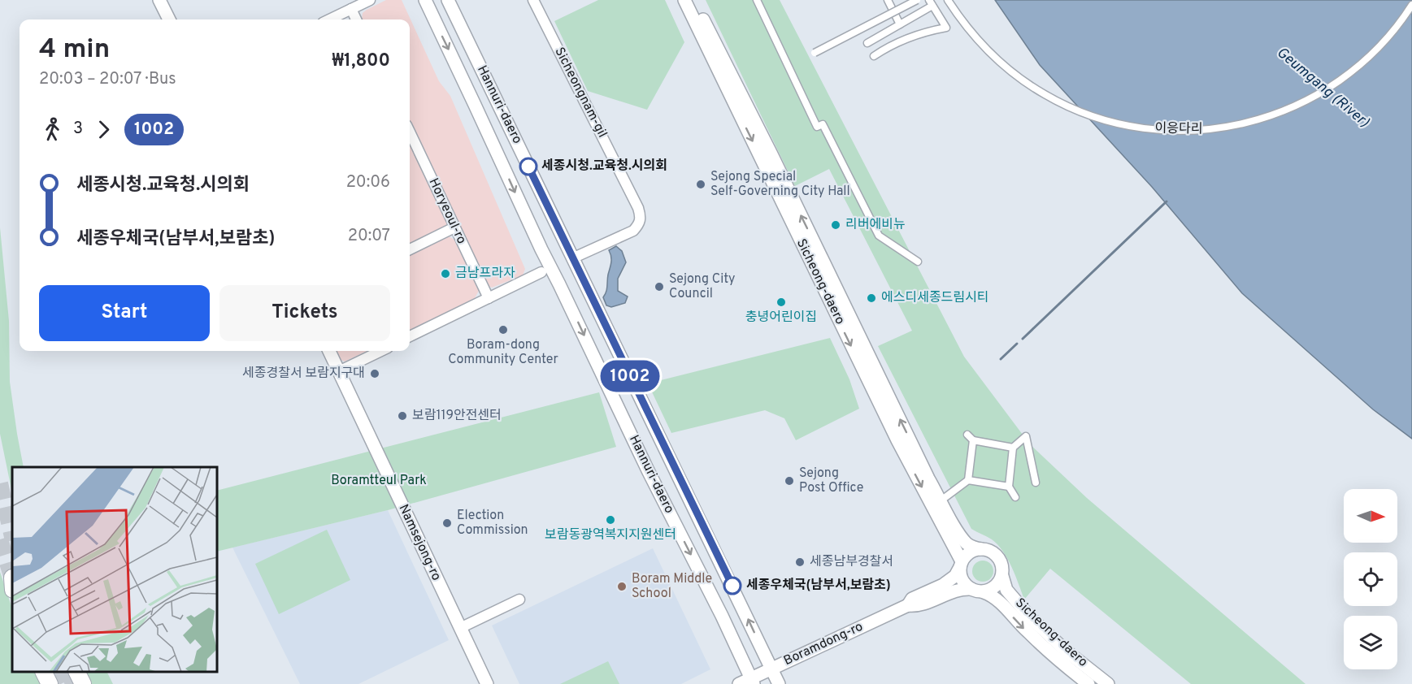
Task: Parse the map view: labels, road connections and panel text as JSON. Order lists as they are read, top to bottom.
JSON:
{
  "streets": {
    "street": [
      "Sicheongnam-gil",
      "Hannuri-daero",
      "이응다리",
      "Horyeoul-ro",
      "Sicheong-daero",
      "Namsejong-ro",
      "Boramdong-ro"
    ]
  },
  "crossings": [
    ["Sicheongnam-gil", "Hannuri-daero"],
    ["Hannuri-daero", "Boramdong-ro"]
  ],
  "water": ["Geumgang (River)"],
  "parks": ["Boramtteul Park"],
  "places": [
    "세종시청.교육청.시의회",
    "Sejong Special Self-Governing City Hall",
    "리버에비뉴",
    "금남프라자",
    "Sejong City Council",
    "에스디세종드림시티",
    "충녕어린이집",
    "Boram-dong Community Center",
    "세종경찰서 보람지구대",
    "보람119안전센터",
    "Sejong Post Office",
    "보람동광역복지지원센터",
    "Election Commission",
    "세종남부경찰서",
    "세종우체국(남부서,보람초)",
    "Boram Middle School"
  ],
  "lines": ["bus line 1002"],
  "north": "right",
  "page": {
    "on_map": "1002",
    "heading": ["4 min", "20:03 – 20:07 · Bus", "₩1,800"],
    "legs": ["3", "1002"],
    "list": [
      {
        "name": "세종시청.교육청.시의회",
        "value": "20:06"
      },
      {
        "name": "세종우체국(남부서,보람초)",
        "value": "20:07"
      }
    ],
    "buttons": ["Start", "Tickets"]
  }
}
